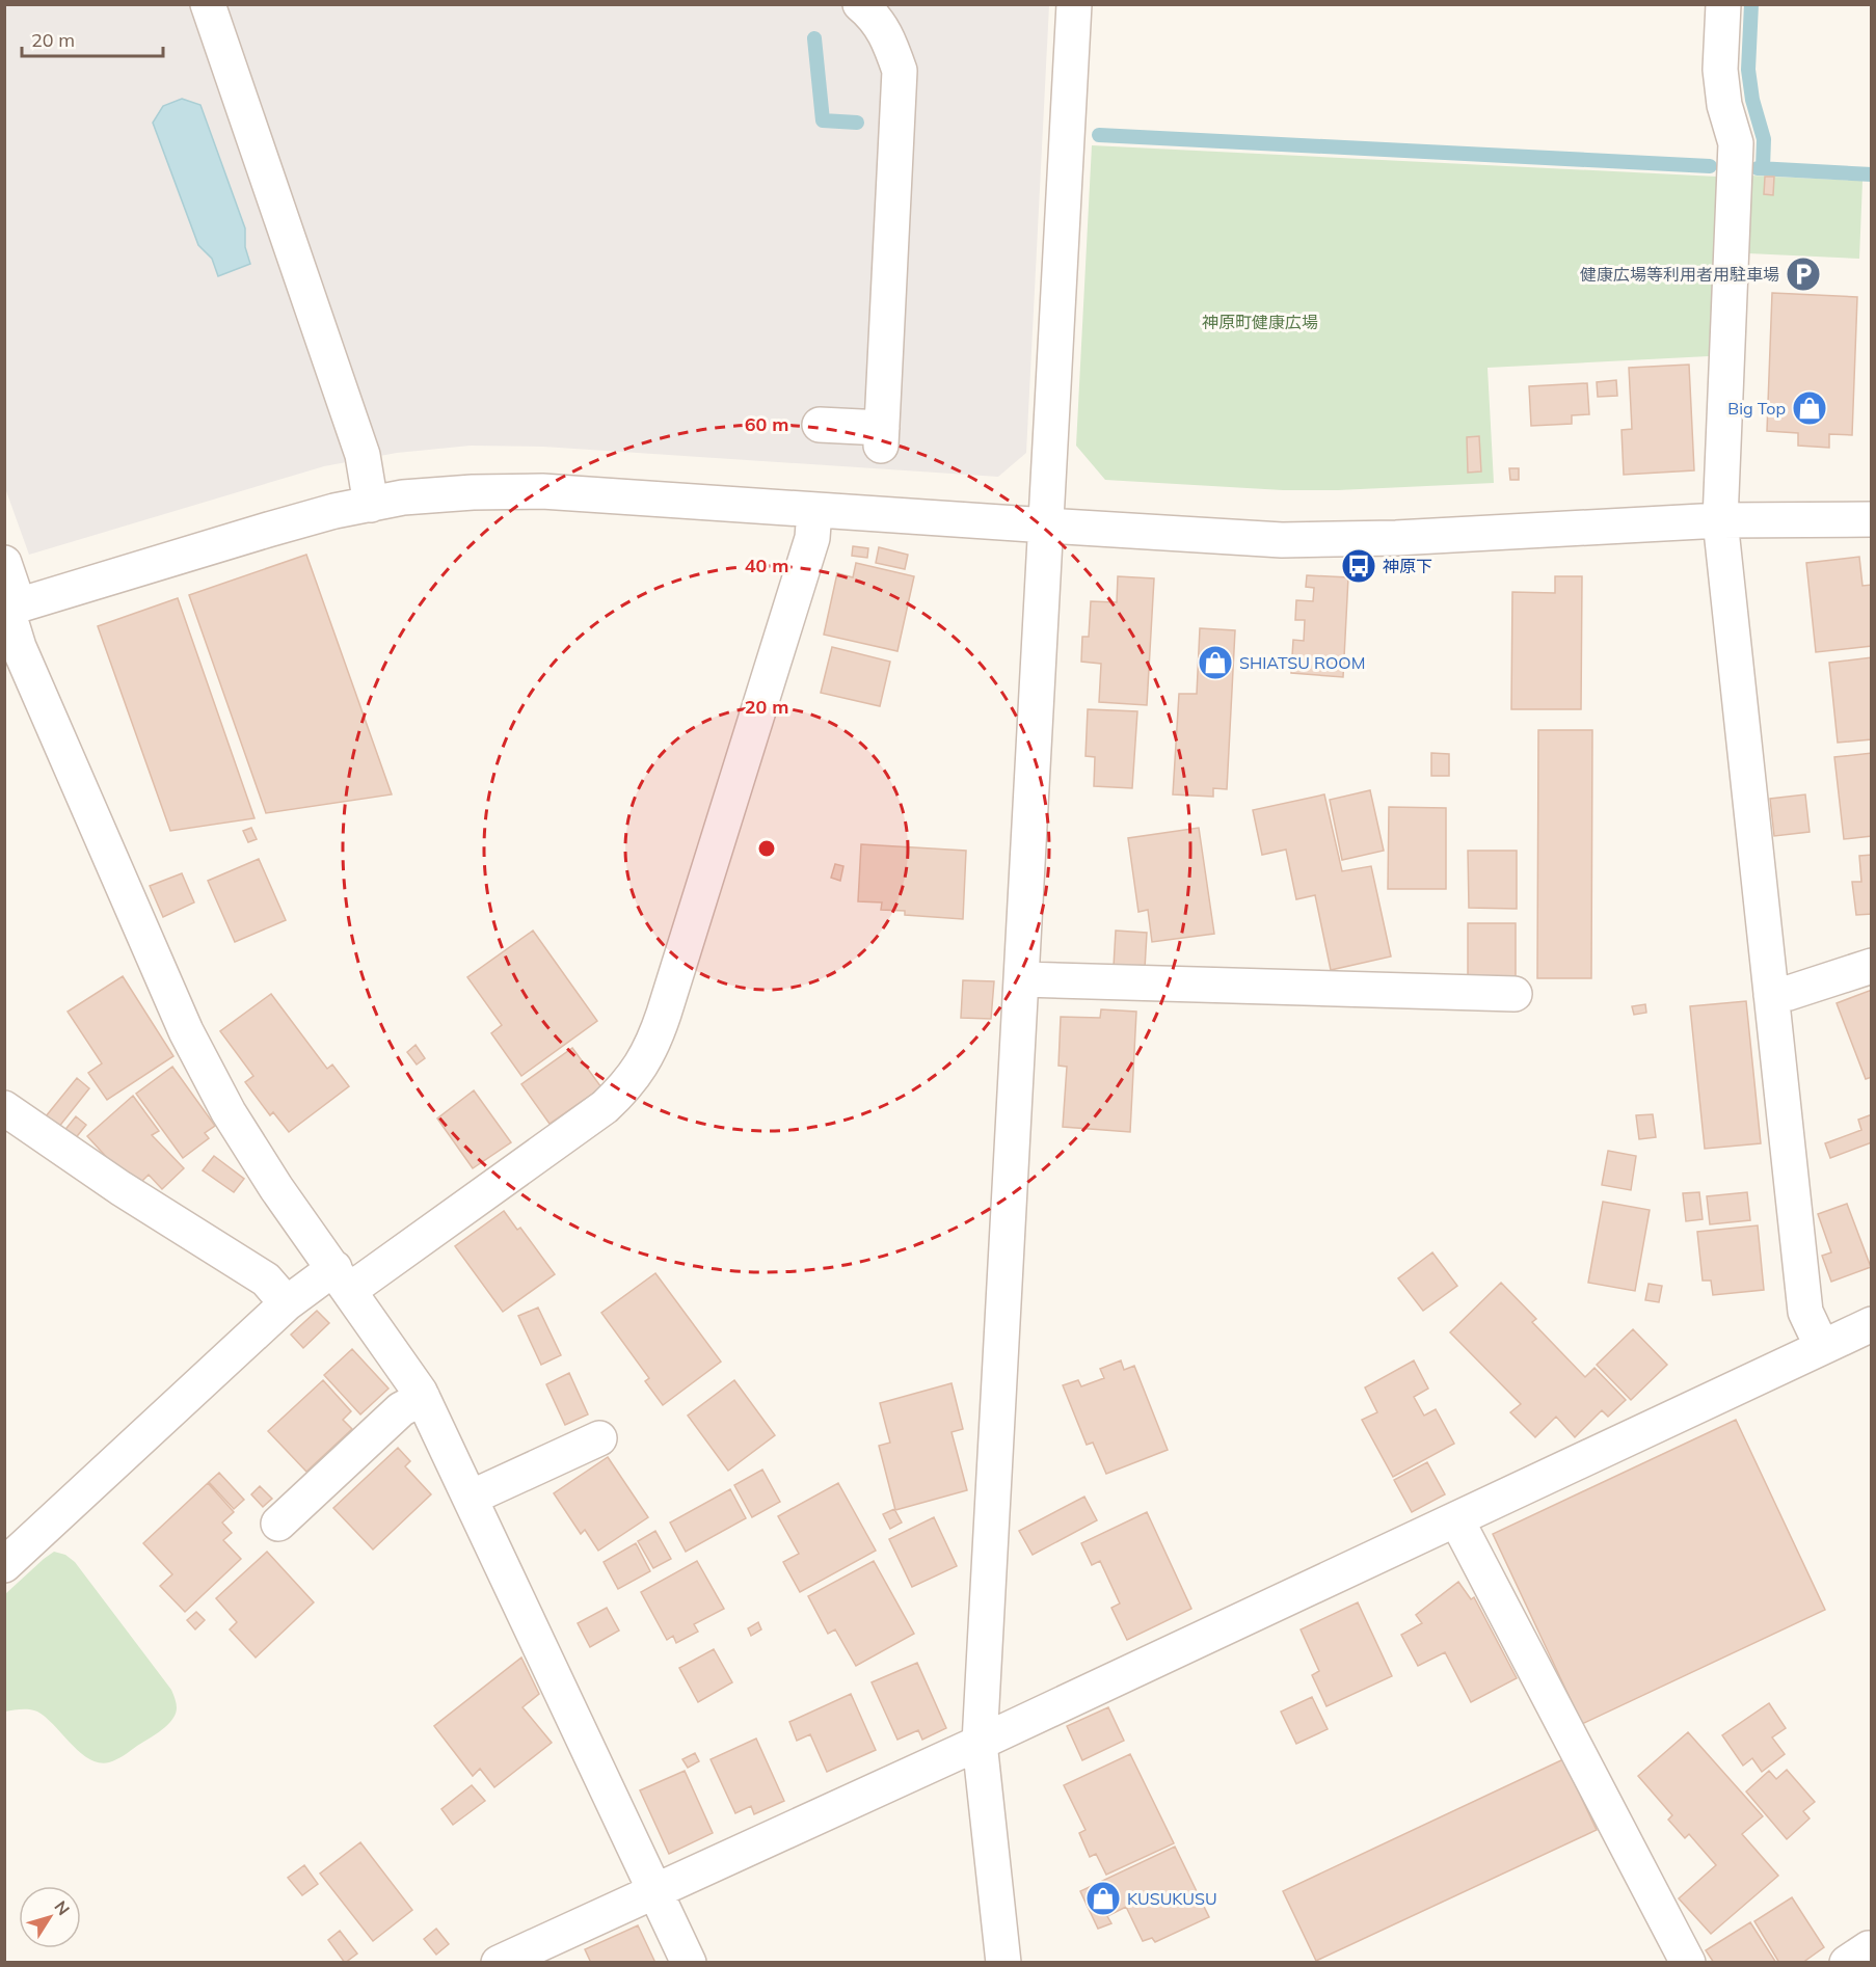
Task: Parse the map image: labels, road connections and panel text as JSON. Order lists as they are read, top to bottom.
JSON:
{
  "parks": ["神原町健康広場"],
  "places": {
    "parking": ["健康広場等利用者用駐車場"],
    "shop": ["Big Top", "SHIATSU ROOM", "KUSUKUSU"],
    "bus stop": ["神原下"]
  },
  "scale_bar": "20 m",
  "north": "top right",
  "rings": ["60 m", "40 m", "20 m"]
}
